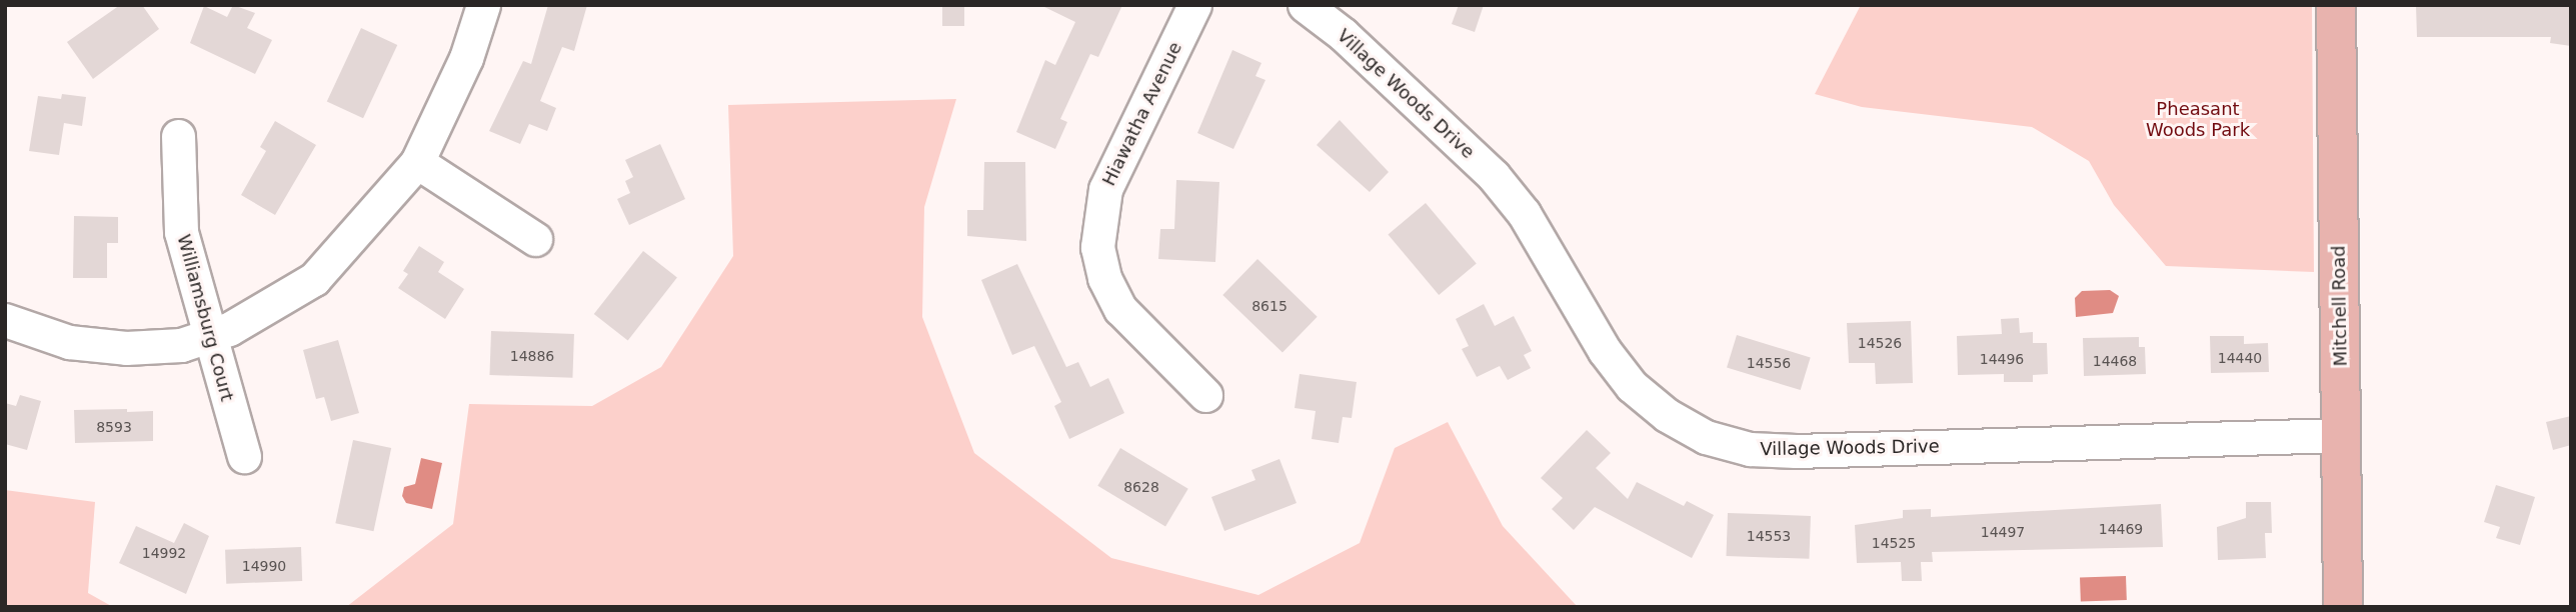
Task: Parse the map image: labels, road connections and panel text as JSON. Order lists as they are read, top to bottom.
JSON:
{
  "streets": {
    "main road": ["Mitchell Road"],
    "street": ["Village Woods Drive", "Hiawatha Avenue", "Williamsburg Court"]
  },
  "crossings": [
    ["Village Woods Drive", "Mitchell Road"]
  ],
  "parks": ["Pheasant Woods Park"],
  "house_numbers": [
    "8615",
    "14526",
    "14886",
    "14440",
    "14496",
    "14468",
    "14556",
    "8593",
    "8628",
    "14469",
    "14497",
    "14553",
    "14525",
    "14992",
    "14990"
  ]
}
